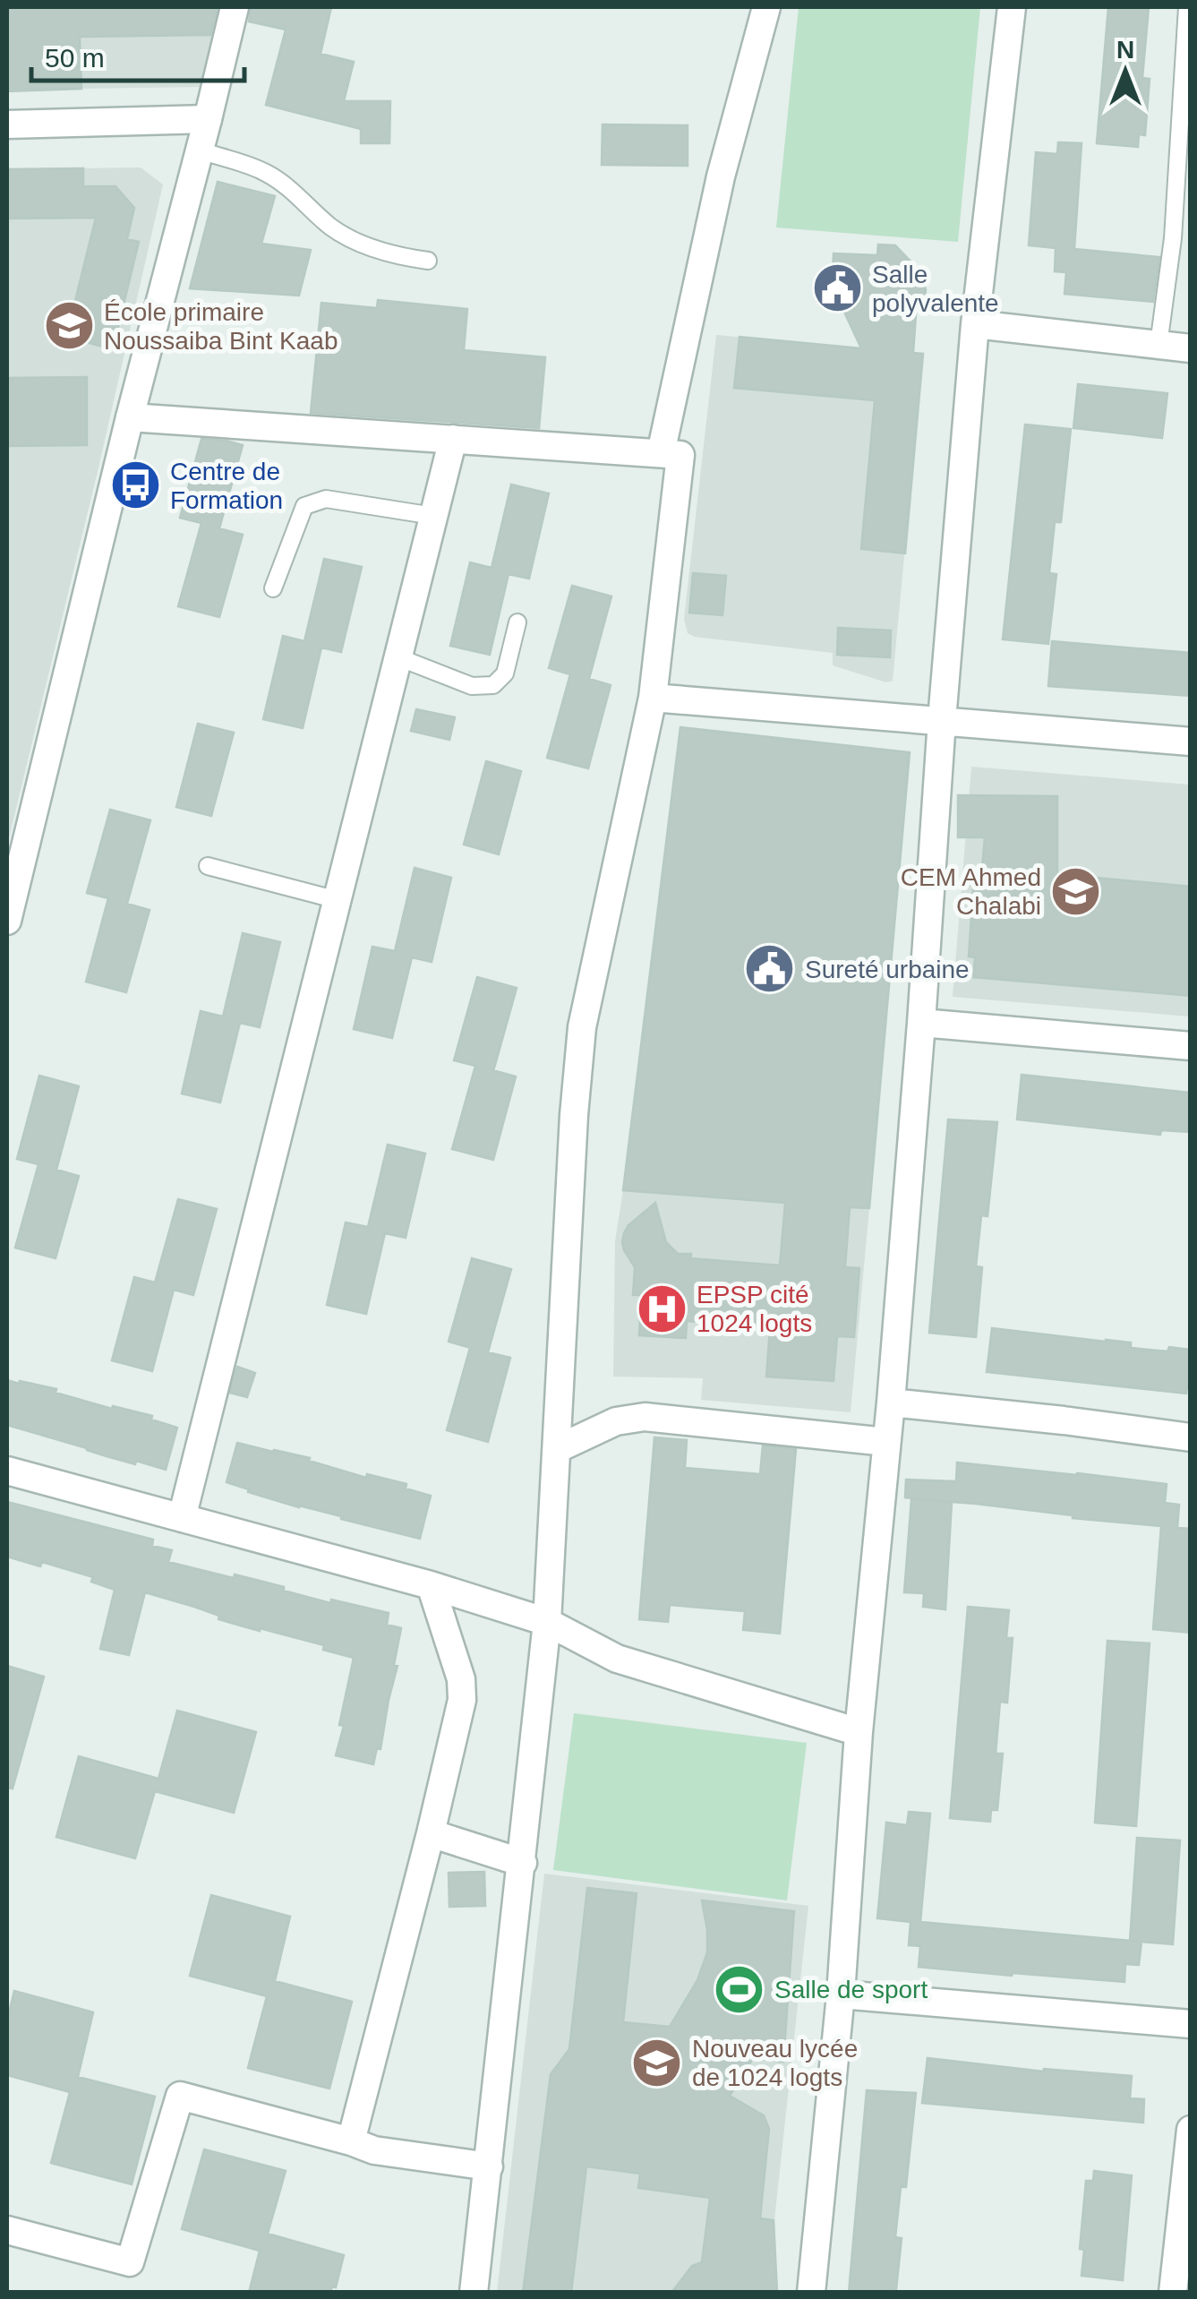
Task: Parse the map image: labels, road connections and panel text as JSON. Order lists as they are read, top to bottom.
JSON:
{
  "places": {
    "public building": ["Salle polyvalente", "Sureté urbaine"],
    "school or university": ["École primaire Noussaiba Bint Kaab", "CEM Ahmed Chalabi", "Nouveau lycée de 1024 logts"],
    "bus stop": ["Centre de Formation"],
    "hospital": ["EPSP cité 1024 logts"],
    "sports": ["Salle de sport"]
  },
  "scale_bar": "50 m",
  "north": "top"
}
